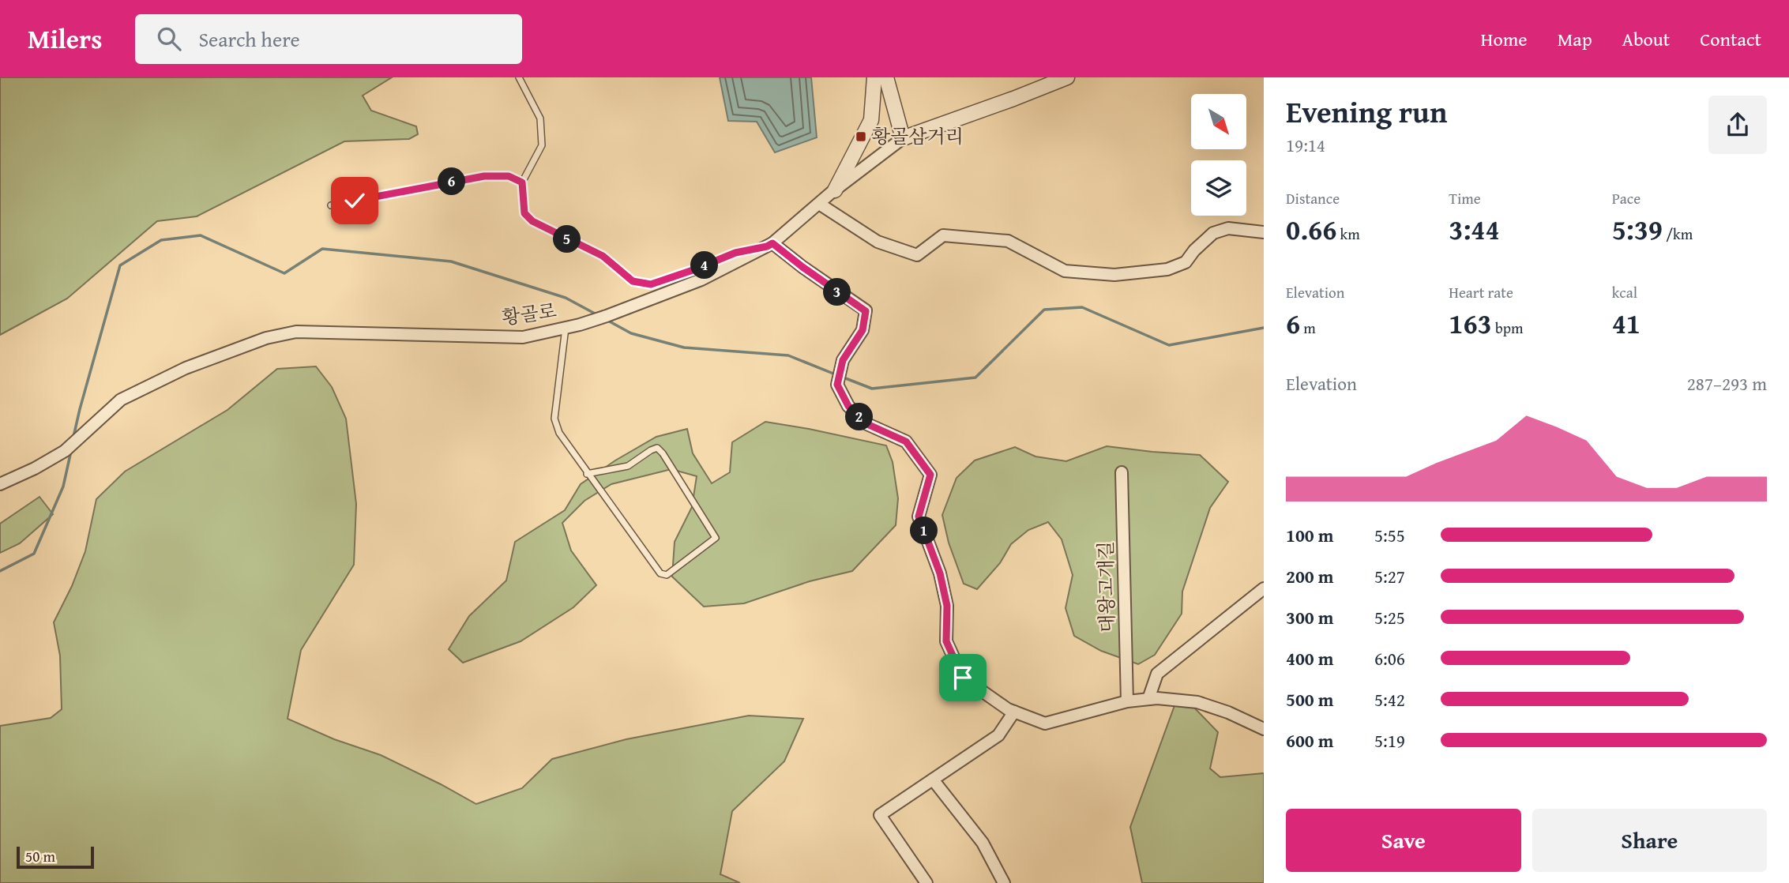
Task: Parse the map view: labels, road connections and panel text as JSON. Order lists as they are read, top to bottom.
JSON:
{
  "streets": {
    "street": ["황골로", "대왕고개길"]
  },
  "places": {
    "transit": ["황골삼거리"]
  },
  "scale_bar": "50 m",
  "north": "bottom right",
  "page": {
    "header": "Milers",
    "search": "Search here",
    "nav": [
      "Home",
      "Map",
      "About",
      "Contact"
    ],
    "heading": ["Evening run", "19:14"],
    "pins": [
      "6",
      "5",
      "4",
      "3",
      "2",
      "1"
    ],
    "stats": [
      ["Distance", "0.66 km"],
      ["Time", "3:44"],
      ["Pace", "5:39 /km"],
      ["Elevation", "6 m"],
      ["Heart rate", "163 bpm"],
      ["kcal", "41"]
    ],
    "chart": ["Elevation", "287–293 m"],
    "list": [
      {
        "name": "100 m",
        "note": "5:55"
      },
      {
        "name": "200 m",
        "note": "5:27"
      },
      {
        "name": "300 m",
        "note": "5:25"
      },
      {
        "name": "400 m",
        "note": "6:06"
      },
      {
        "name": "500 m",
        "note": "5:42"
      },
      {
        "name": "600 m",
        "note": "5:19"
      }
    ],
    "buttons": ["Save", "Share"],
    "scale": "50 m"
  }
}
